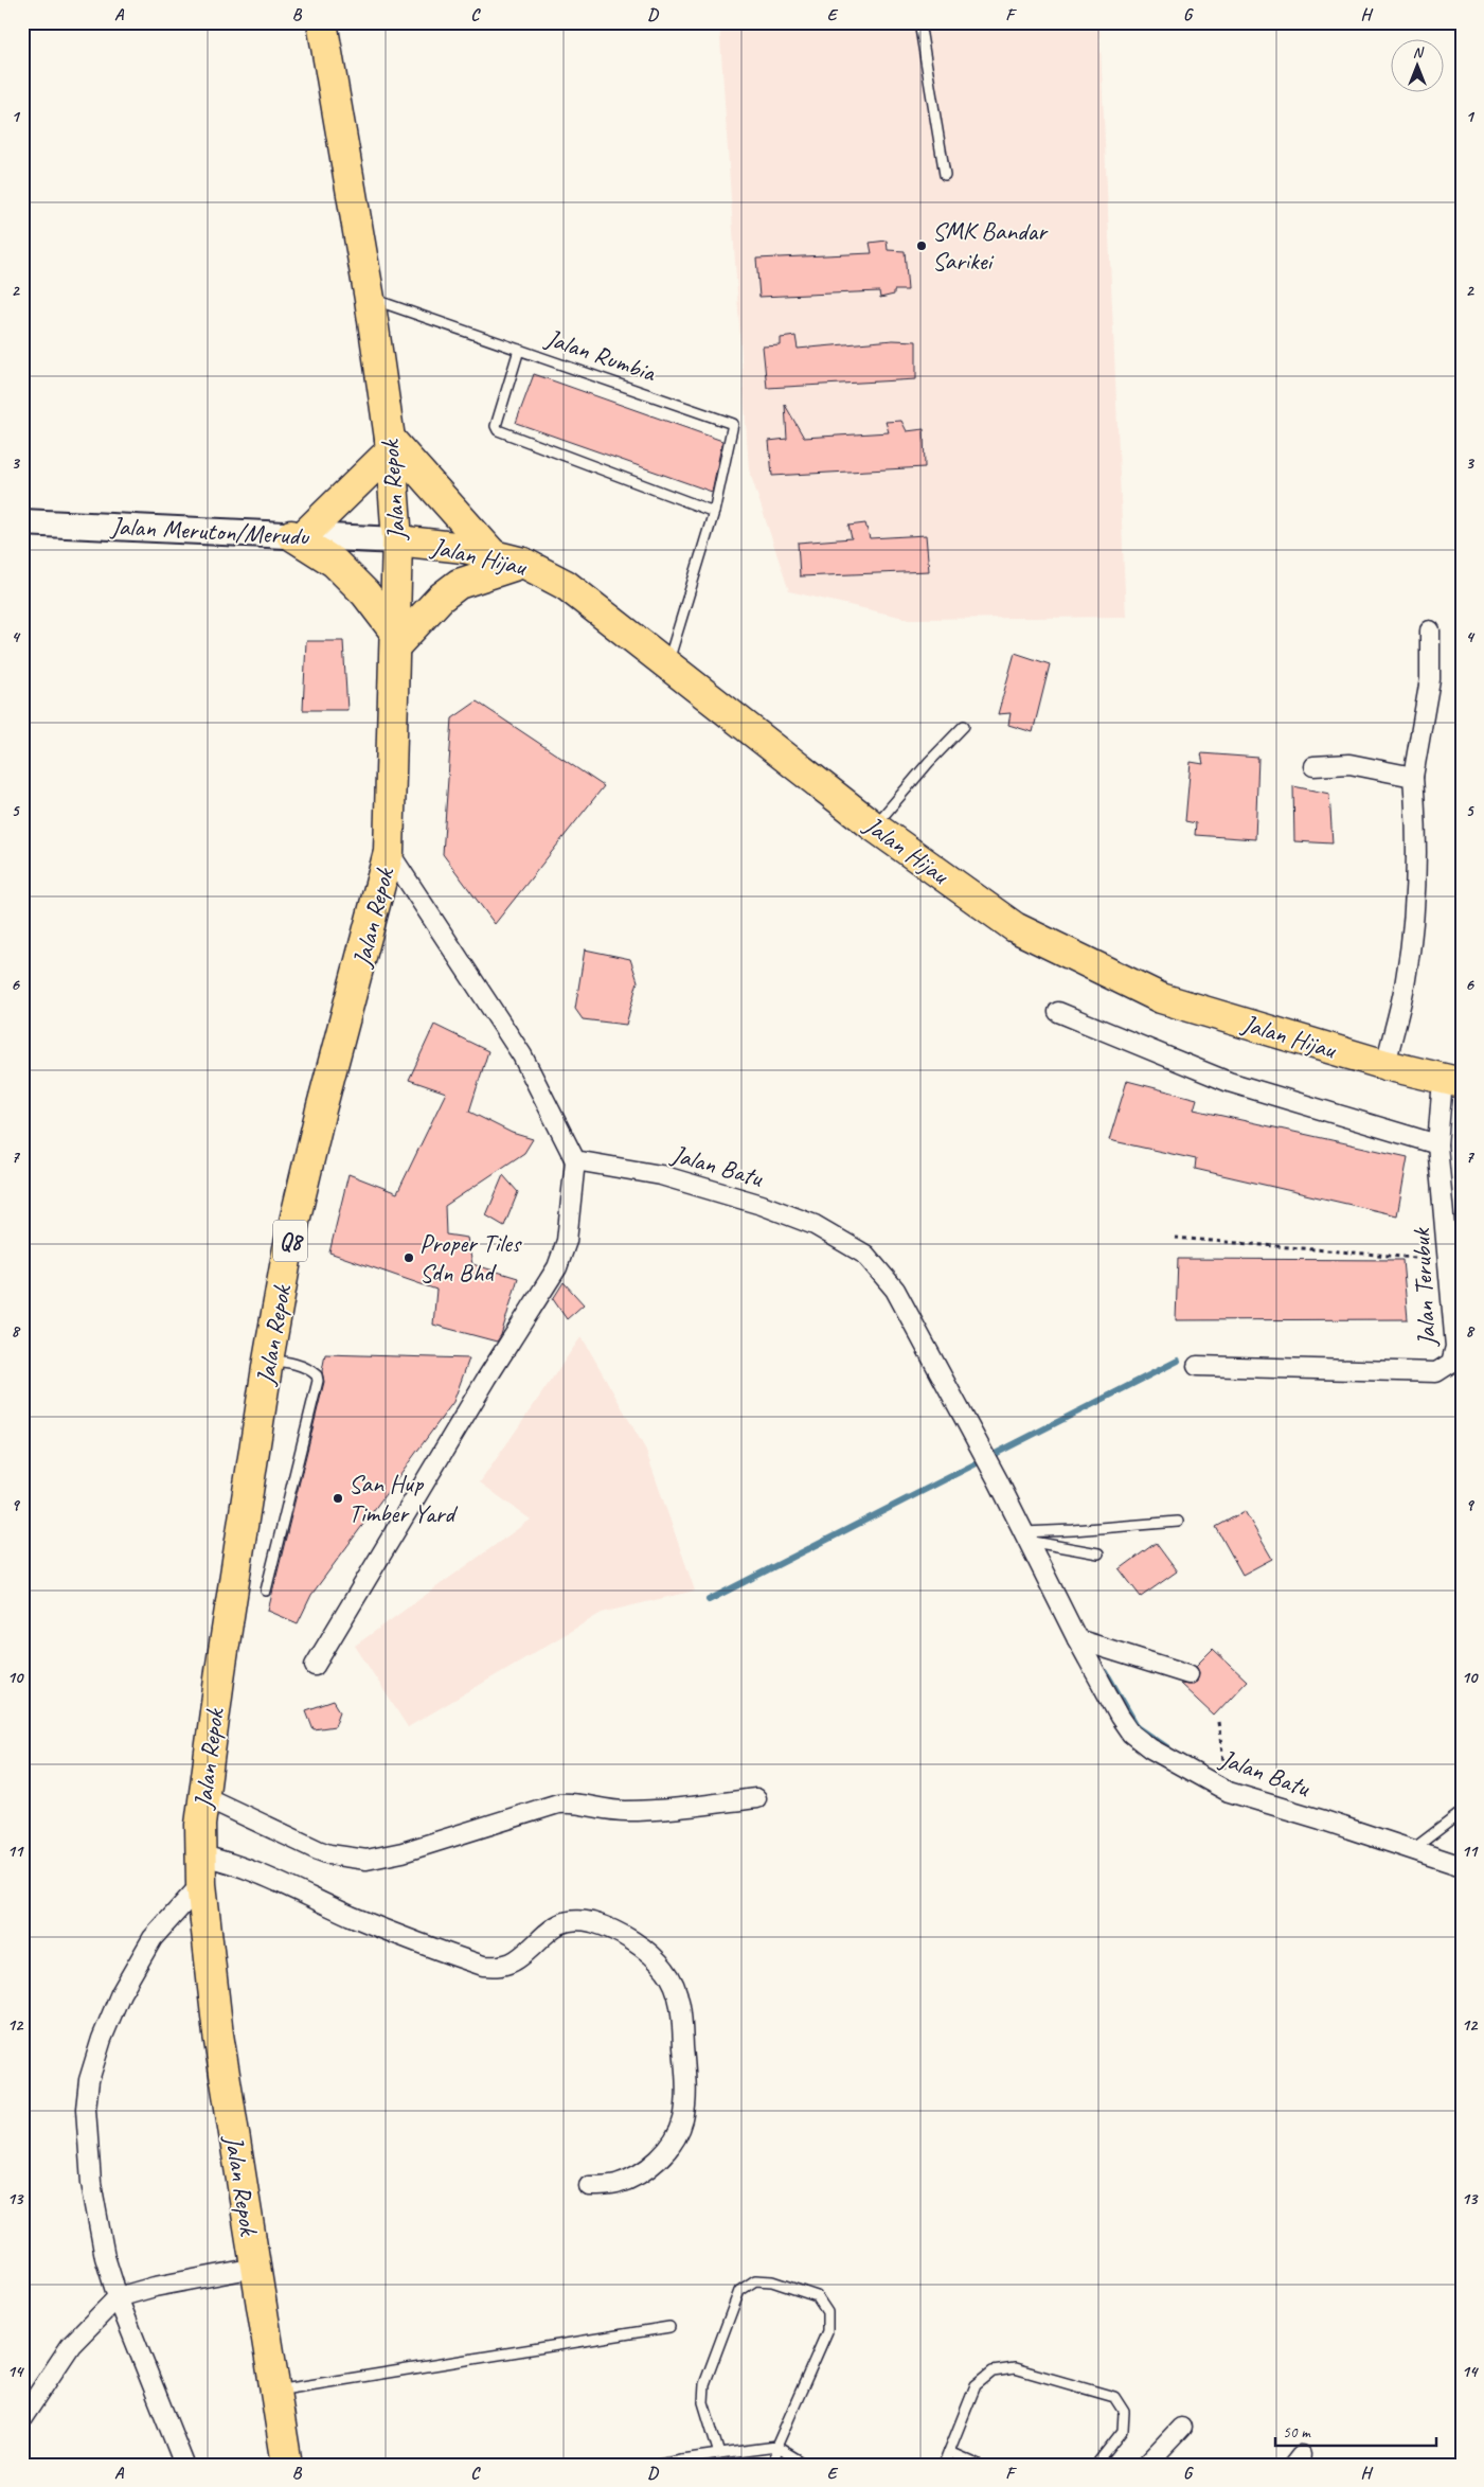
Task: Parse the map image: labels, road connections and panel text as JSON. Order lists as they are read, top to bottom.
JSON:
{
  "streets": {
    "main road": [
      "Jalan Repok",
      "Jalan Meruton/Merudu",
      "Jalan Hijau",
      "Q8"
    ],
    "street": ["Jalan Batu", "Jalan Terubuk"],
    "lane": ["Jalan Rumbia"]
  },
  "crossings": [
    ["Jalan Rumbia", "Jalan Repok"],
    ["Jalan Repok", "Jalan Meruton/Merudu"],
    ["Jalan Repok", "Jalan Hijau"],
    ["Jalan Meruton/Merudu", "Jalan Hijau"],
    ["Jalan Hijau", "Jalan Terubuk"]
  ],
  "places": ["SMK Bandar Sarikei", "Proper Tiles Sdn Bhd", "San Hup Timber Yard"],
  "scale_bar": "50 m",
  "north": "top",
  "grid": {
    "columns": [
      "A",
      "B",
      "C",
      "D",
      "E",
      "F",
      "G",
      "H"
    ],
    "rows": [
      "1",
      "2",
      "3",
      "4",
      "5",
      "6",
      "7",
      "8",
      "9",
      "10",
      "11",
      "12",
      "13",
      "14"
    ]
  }
}
